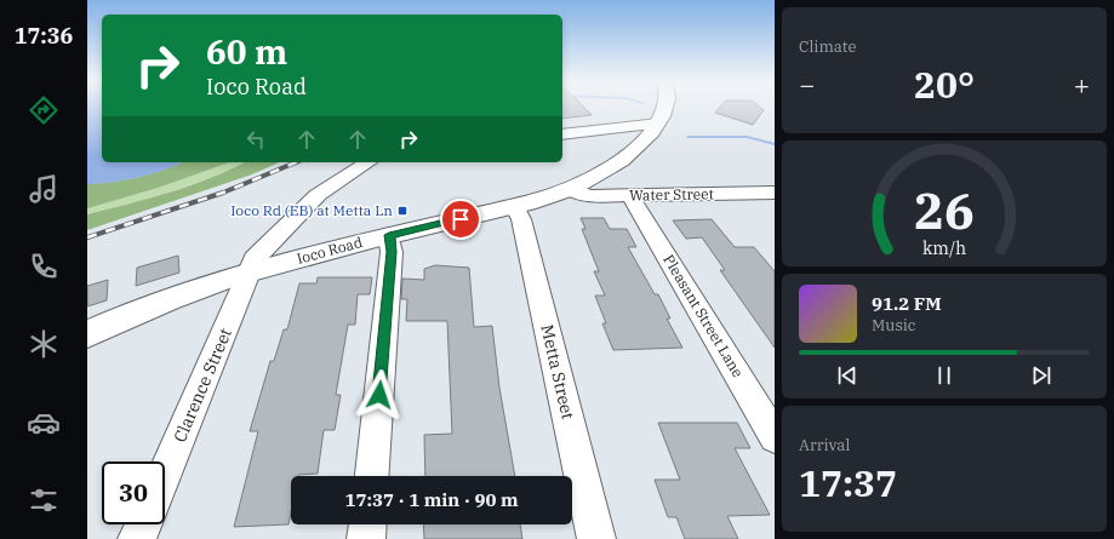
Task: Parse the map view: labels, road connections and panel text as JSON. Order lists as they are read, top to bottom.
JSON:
{
  "streets": {
    "main road": ["Ioco Road"],
    "street": [
      "Water Street",
      "Pleasant Street Lane",
      "Metta Street",
      "Clarence Street"
    ]
  },
  "crossings": [
    ["Water Street", "Ioco Road"],
    ["Water Street", "Pleasant Street Lane"],
    ["Ioco Road", "Metta Street"],
    ["Ioco Road", "Clarence Street"]
  ],
  "places": {
    "transit": ["Ioco Rd (EB) at Metta Ln"]
  },
  "page": {
    "tabs": "17:36",
    "tile": [
      "Climate",
      ["Arrival", "17:37"]
    ],
    "turn": ["60 m", "Ioco Road"],
    "heat": ["−", "20°", "+"],
    "song": ["91.2 FM", "Music"],
    "limit": "30",
    "trip": "17:37 · 1 min · 90 m",
    "gauge": ["26", "km/h"]
  }
}
